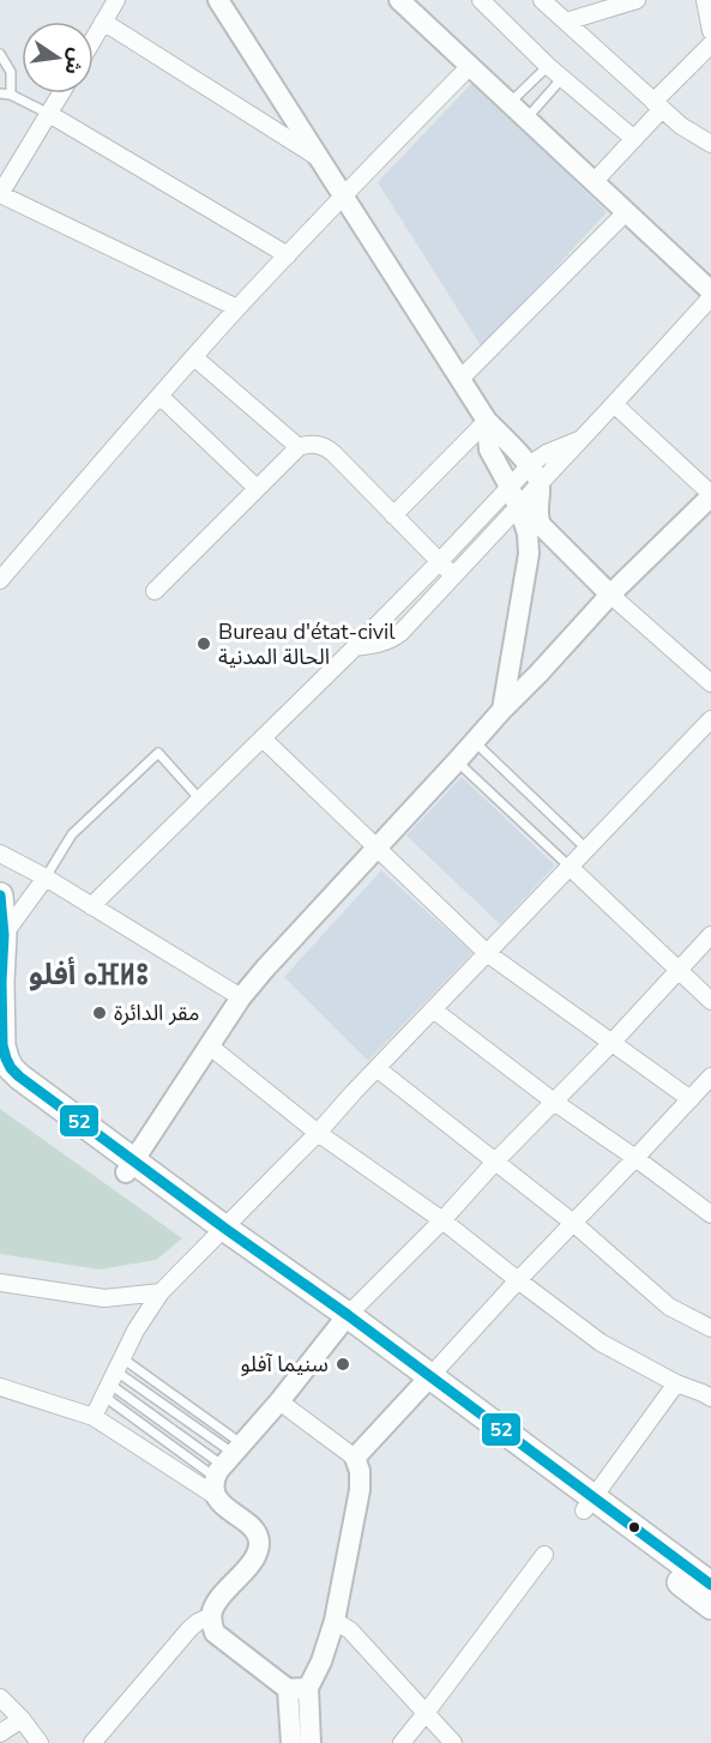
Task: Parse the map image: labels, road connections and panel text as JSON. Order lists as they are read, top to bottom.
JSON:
{
  "districts": ["أفلو ⴰⴼⵍⵓ"],
  "places": ["Bureau d'état-civil الحالة المدنية", "مقر الدائرة", "سنيما آفلو"],
  "lines": ["transit line 52"],
  "north": "right"
}
